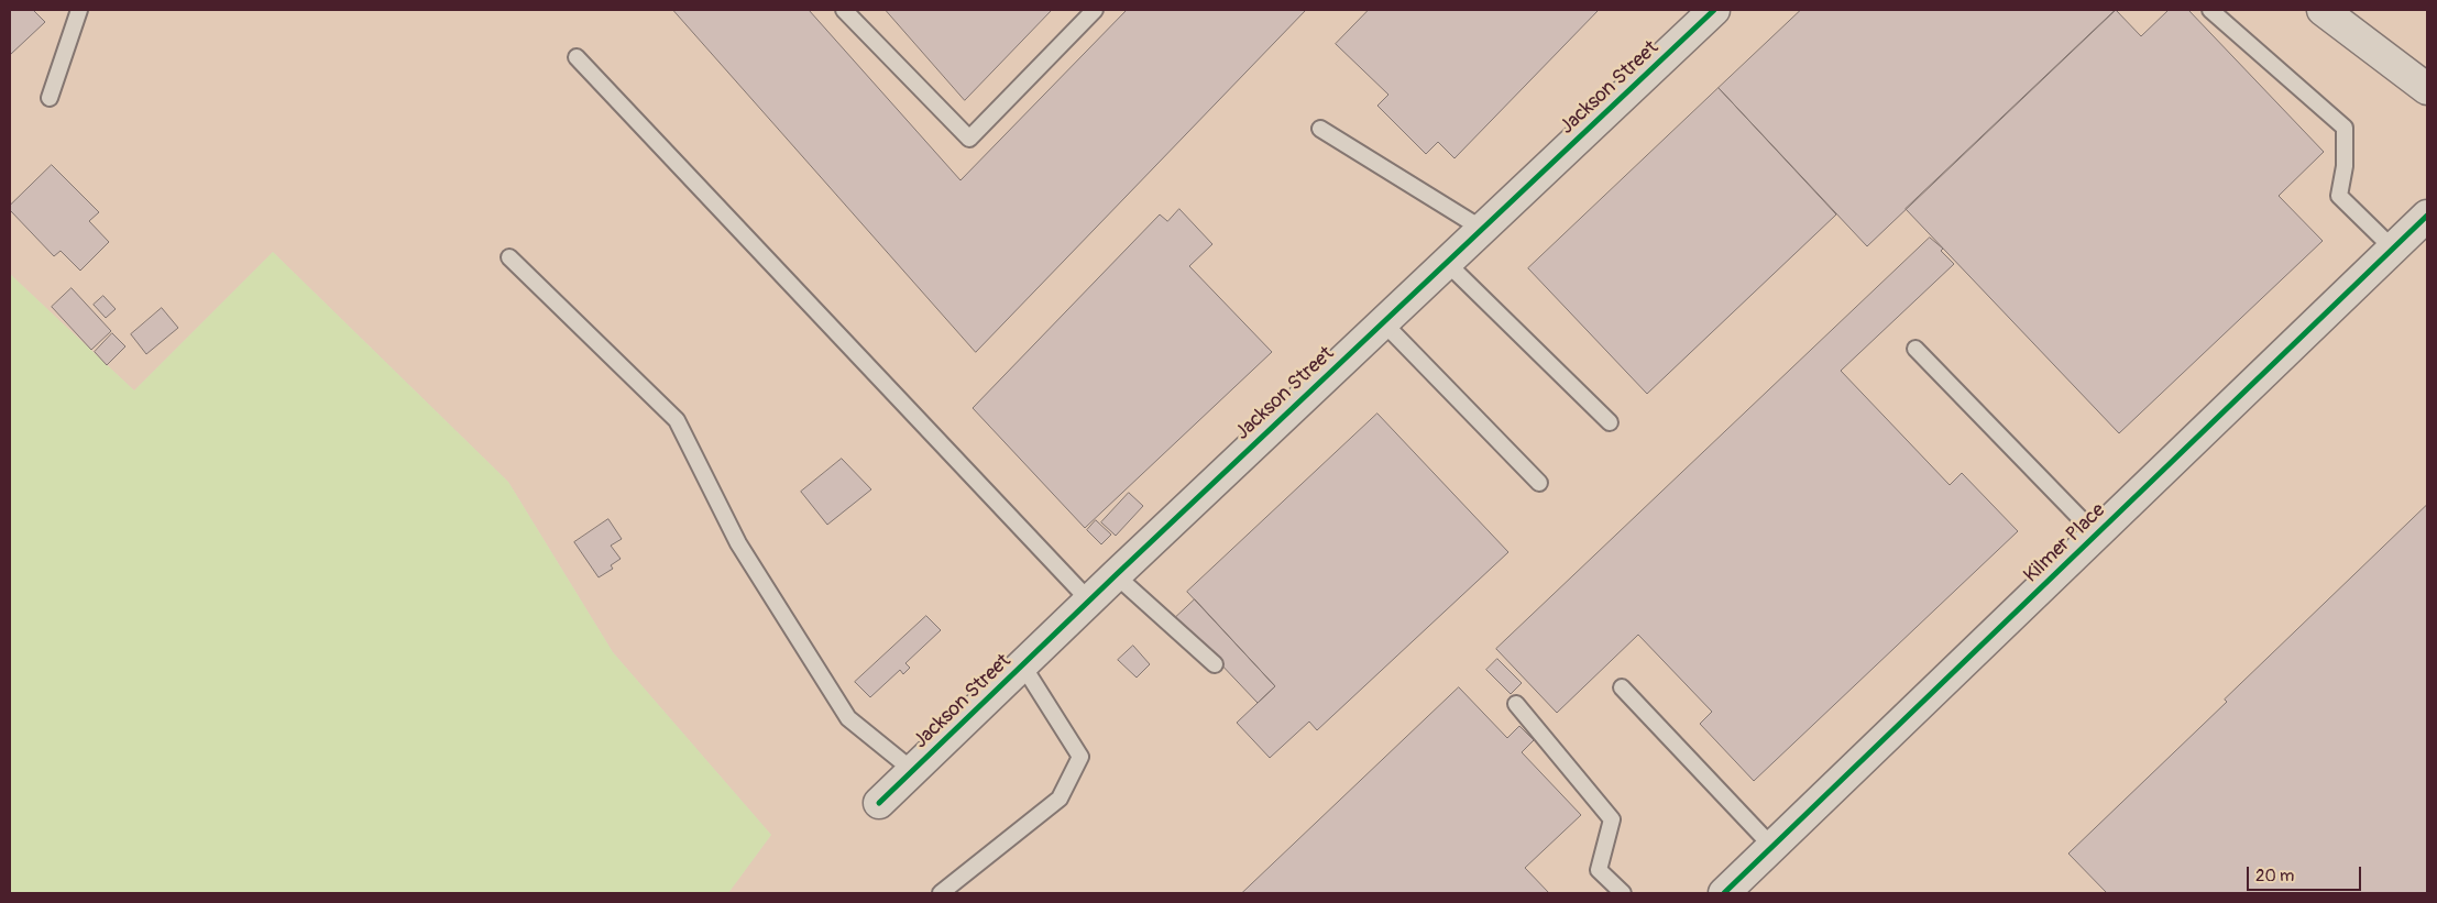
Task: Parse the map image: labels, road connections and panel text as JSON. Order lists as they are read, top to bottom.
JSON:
{
  "streets": {
    "street": ["Jackson Street", "Kilmer Place"]
  },
  "scale_bar": "20 m"
}
